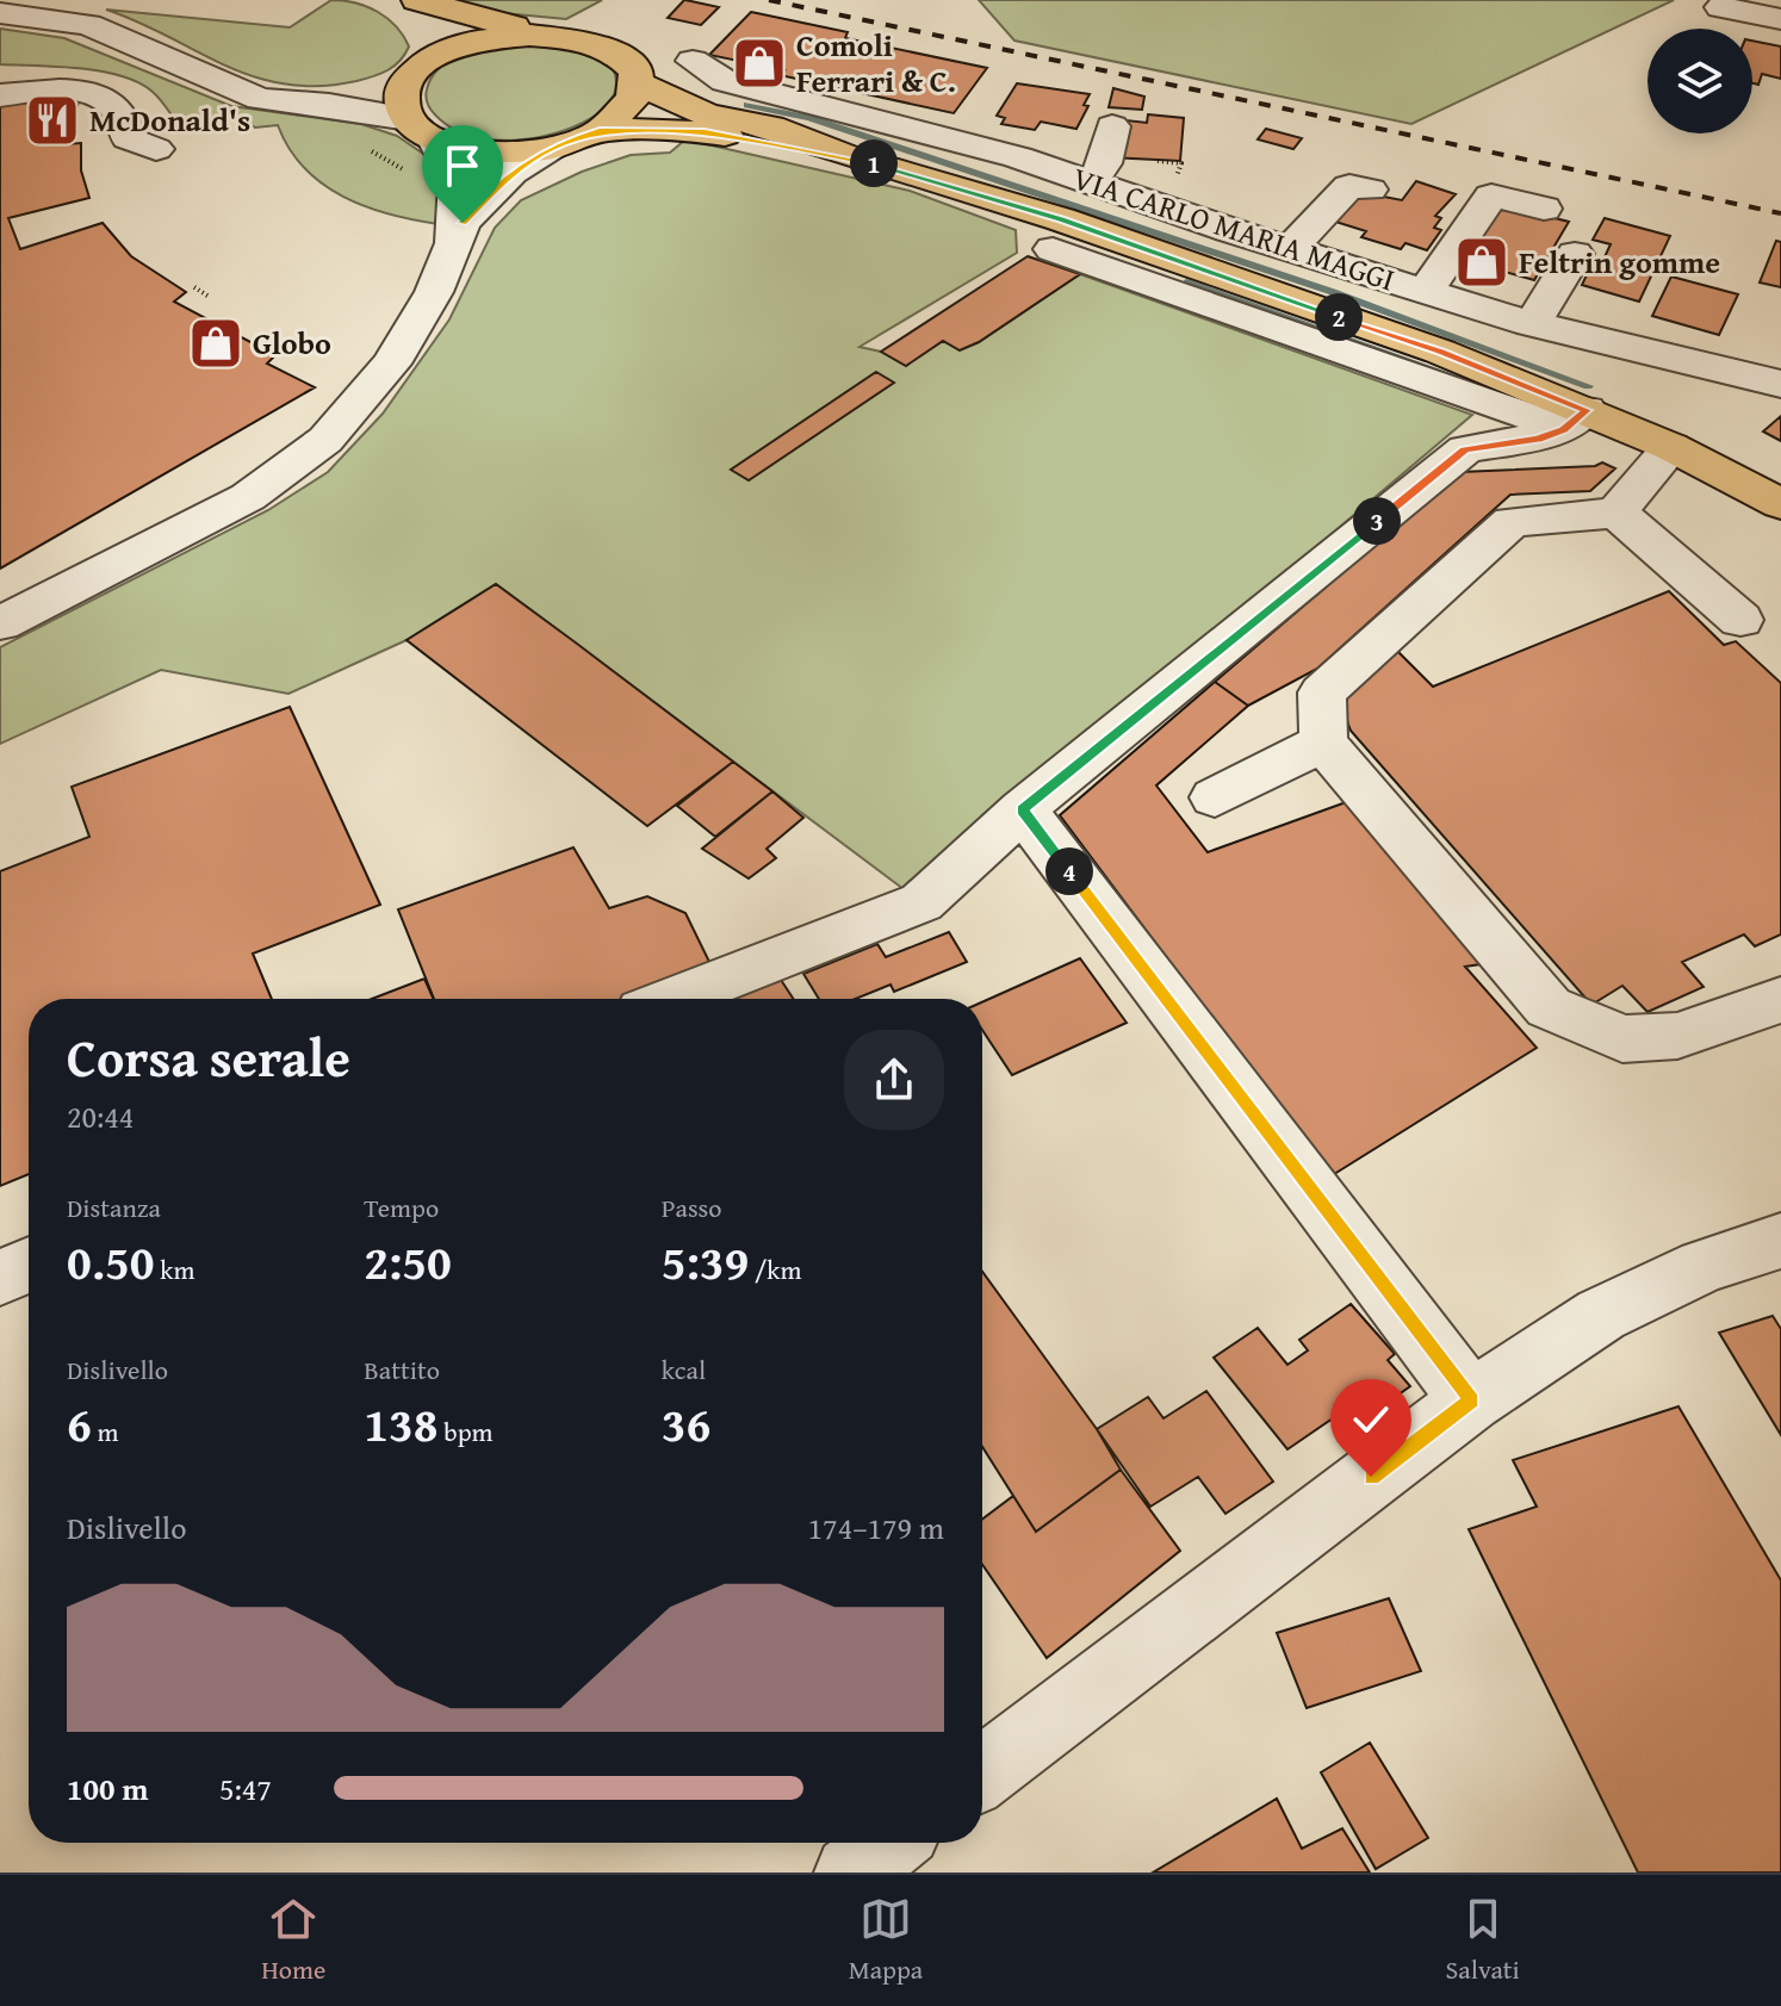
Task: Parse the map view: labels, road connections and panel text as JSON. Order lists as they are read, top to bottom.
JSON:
{
  "streets": {
    "street": ["VIA CARLO MARIA MAGGI"]
  },
  "places": {
    "shop": ["Comoli Ferrari & C.", "Feltrin gomme", "Globo"],
    "restaurant": ["McDonald's"]
  },
  "page": {
    "pins": [
      "1",
      "2",
      "3",
      "4"
    ],
    "heading": ["Corsa serale", "20:44"],
    "stats": [
      ["Distanza", "0.50 km"],
      ["Tempo", "2:50"],
      ["Passo", "5:39 /km"],
      ["Dislivello", "6 m"],
      ["Battito", "138 bpm"],
      ["kcal", "36"]
    ],
    "chart": ["Dislivello", "174–179 m"],
    "list": [
      {
        "name": "100 m",
        "note": "5:47"
      }
    ],
    "tabs": ["Home", "Mappa", "Salvati"]
  }
}
